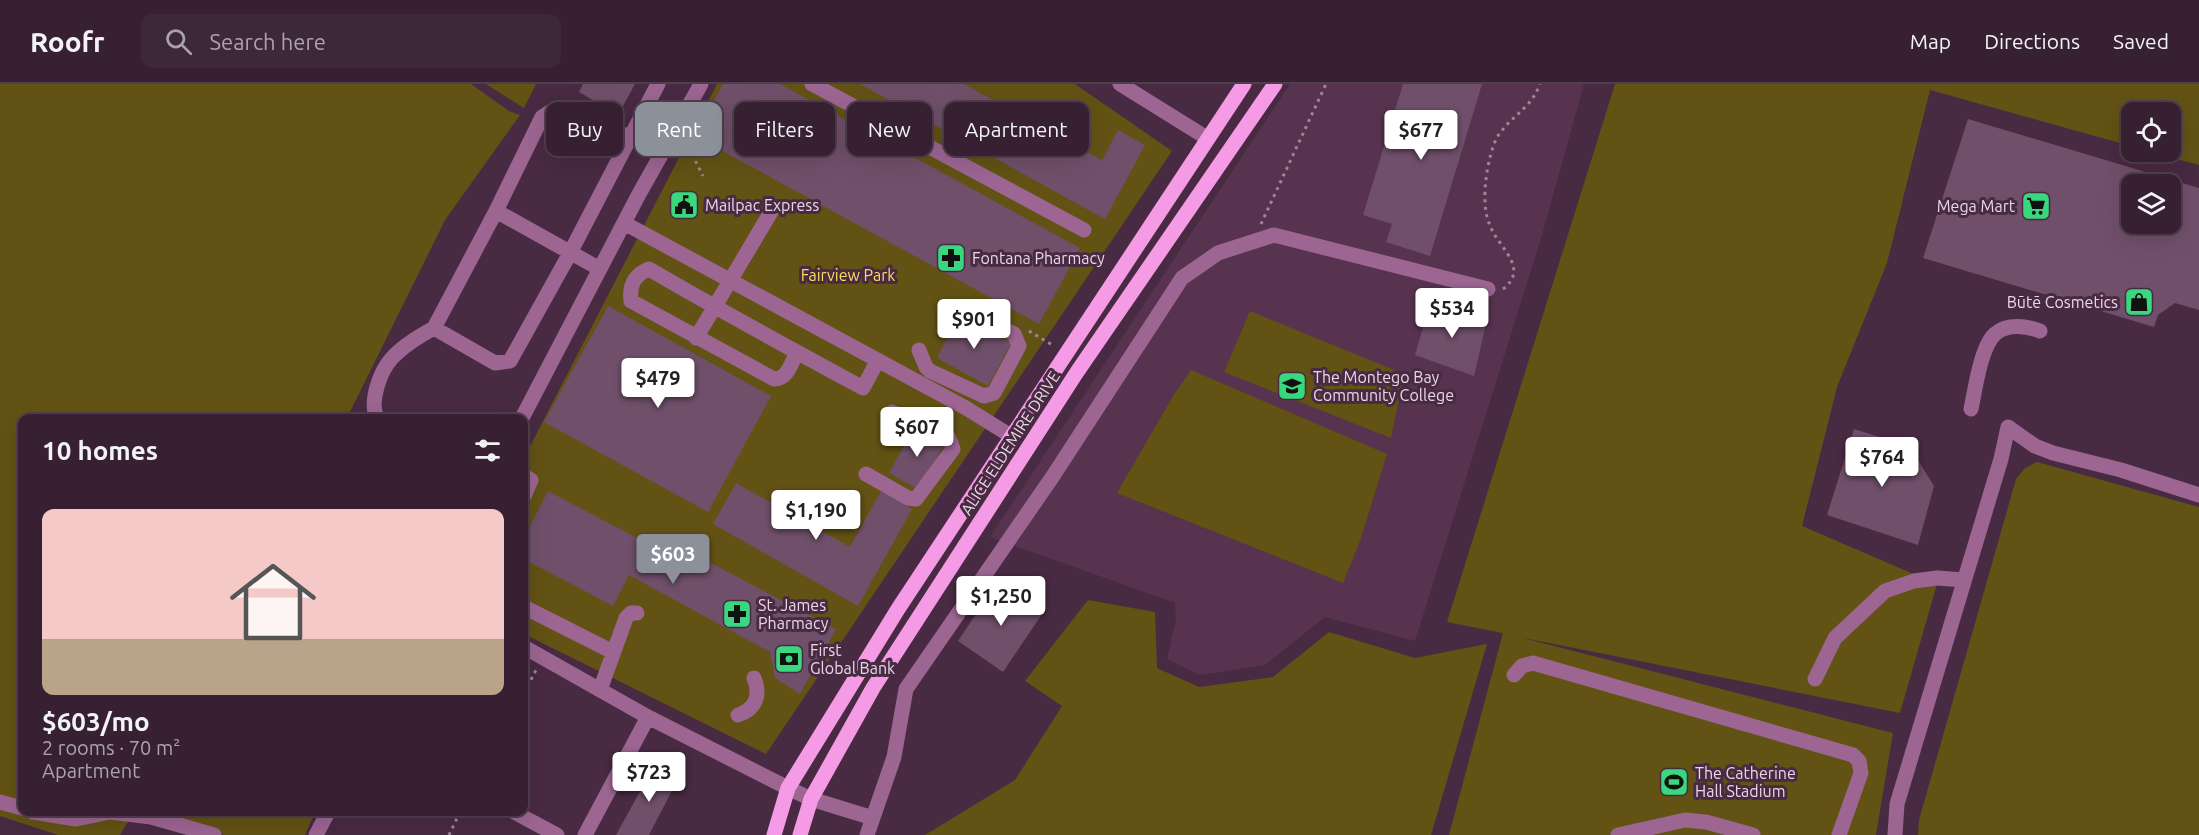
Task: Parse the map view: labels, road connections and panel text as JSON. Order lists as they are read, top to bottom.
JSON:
{
  "streets": {
    "main road": ["ALICE ELDEMIRE DRIVE"]
  },
  "parks": ["Fairview Park"],
  "places": {
    "public building": ["Mailpac Express"],
    "supermarket": ["Mega Mart"],
    "pharmacy": ["Fontana Pharmacy", "St. James Pharmacy"],
    "shop": ["Būtē Cosmetics"],
    "school or university": ["The Montego Bay Community College"],
    "bank": ["First Global Bank"],
    "sports": ["The Catherine Hall Stadium"]
  },
  "page": {
    "header": "Roofr",
    "search": "Search here",
    "nav": ["Map", "Directions", "Saved"],
    "chip": [
      "Buy",
      "Rent",
      "Filters",
      "New",
      "Apartment"
    ],
    "price": [
      "$677",
      "$534",
      "$901",
      "$479",
      "$607",
      "$764",
      "$1,190",
      "$603",
      "$1,250",
      "$723"
    ],
    "heading": "10 homes",
    "list": [
      {
        "name": "$603/mo",
        "note": "2 rooms · 70 m² · Apartment"
      }
    ]
  }
}
